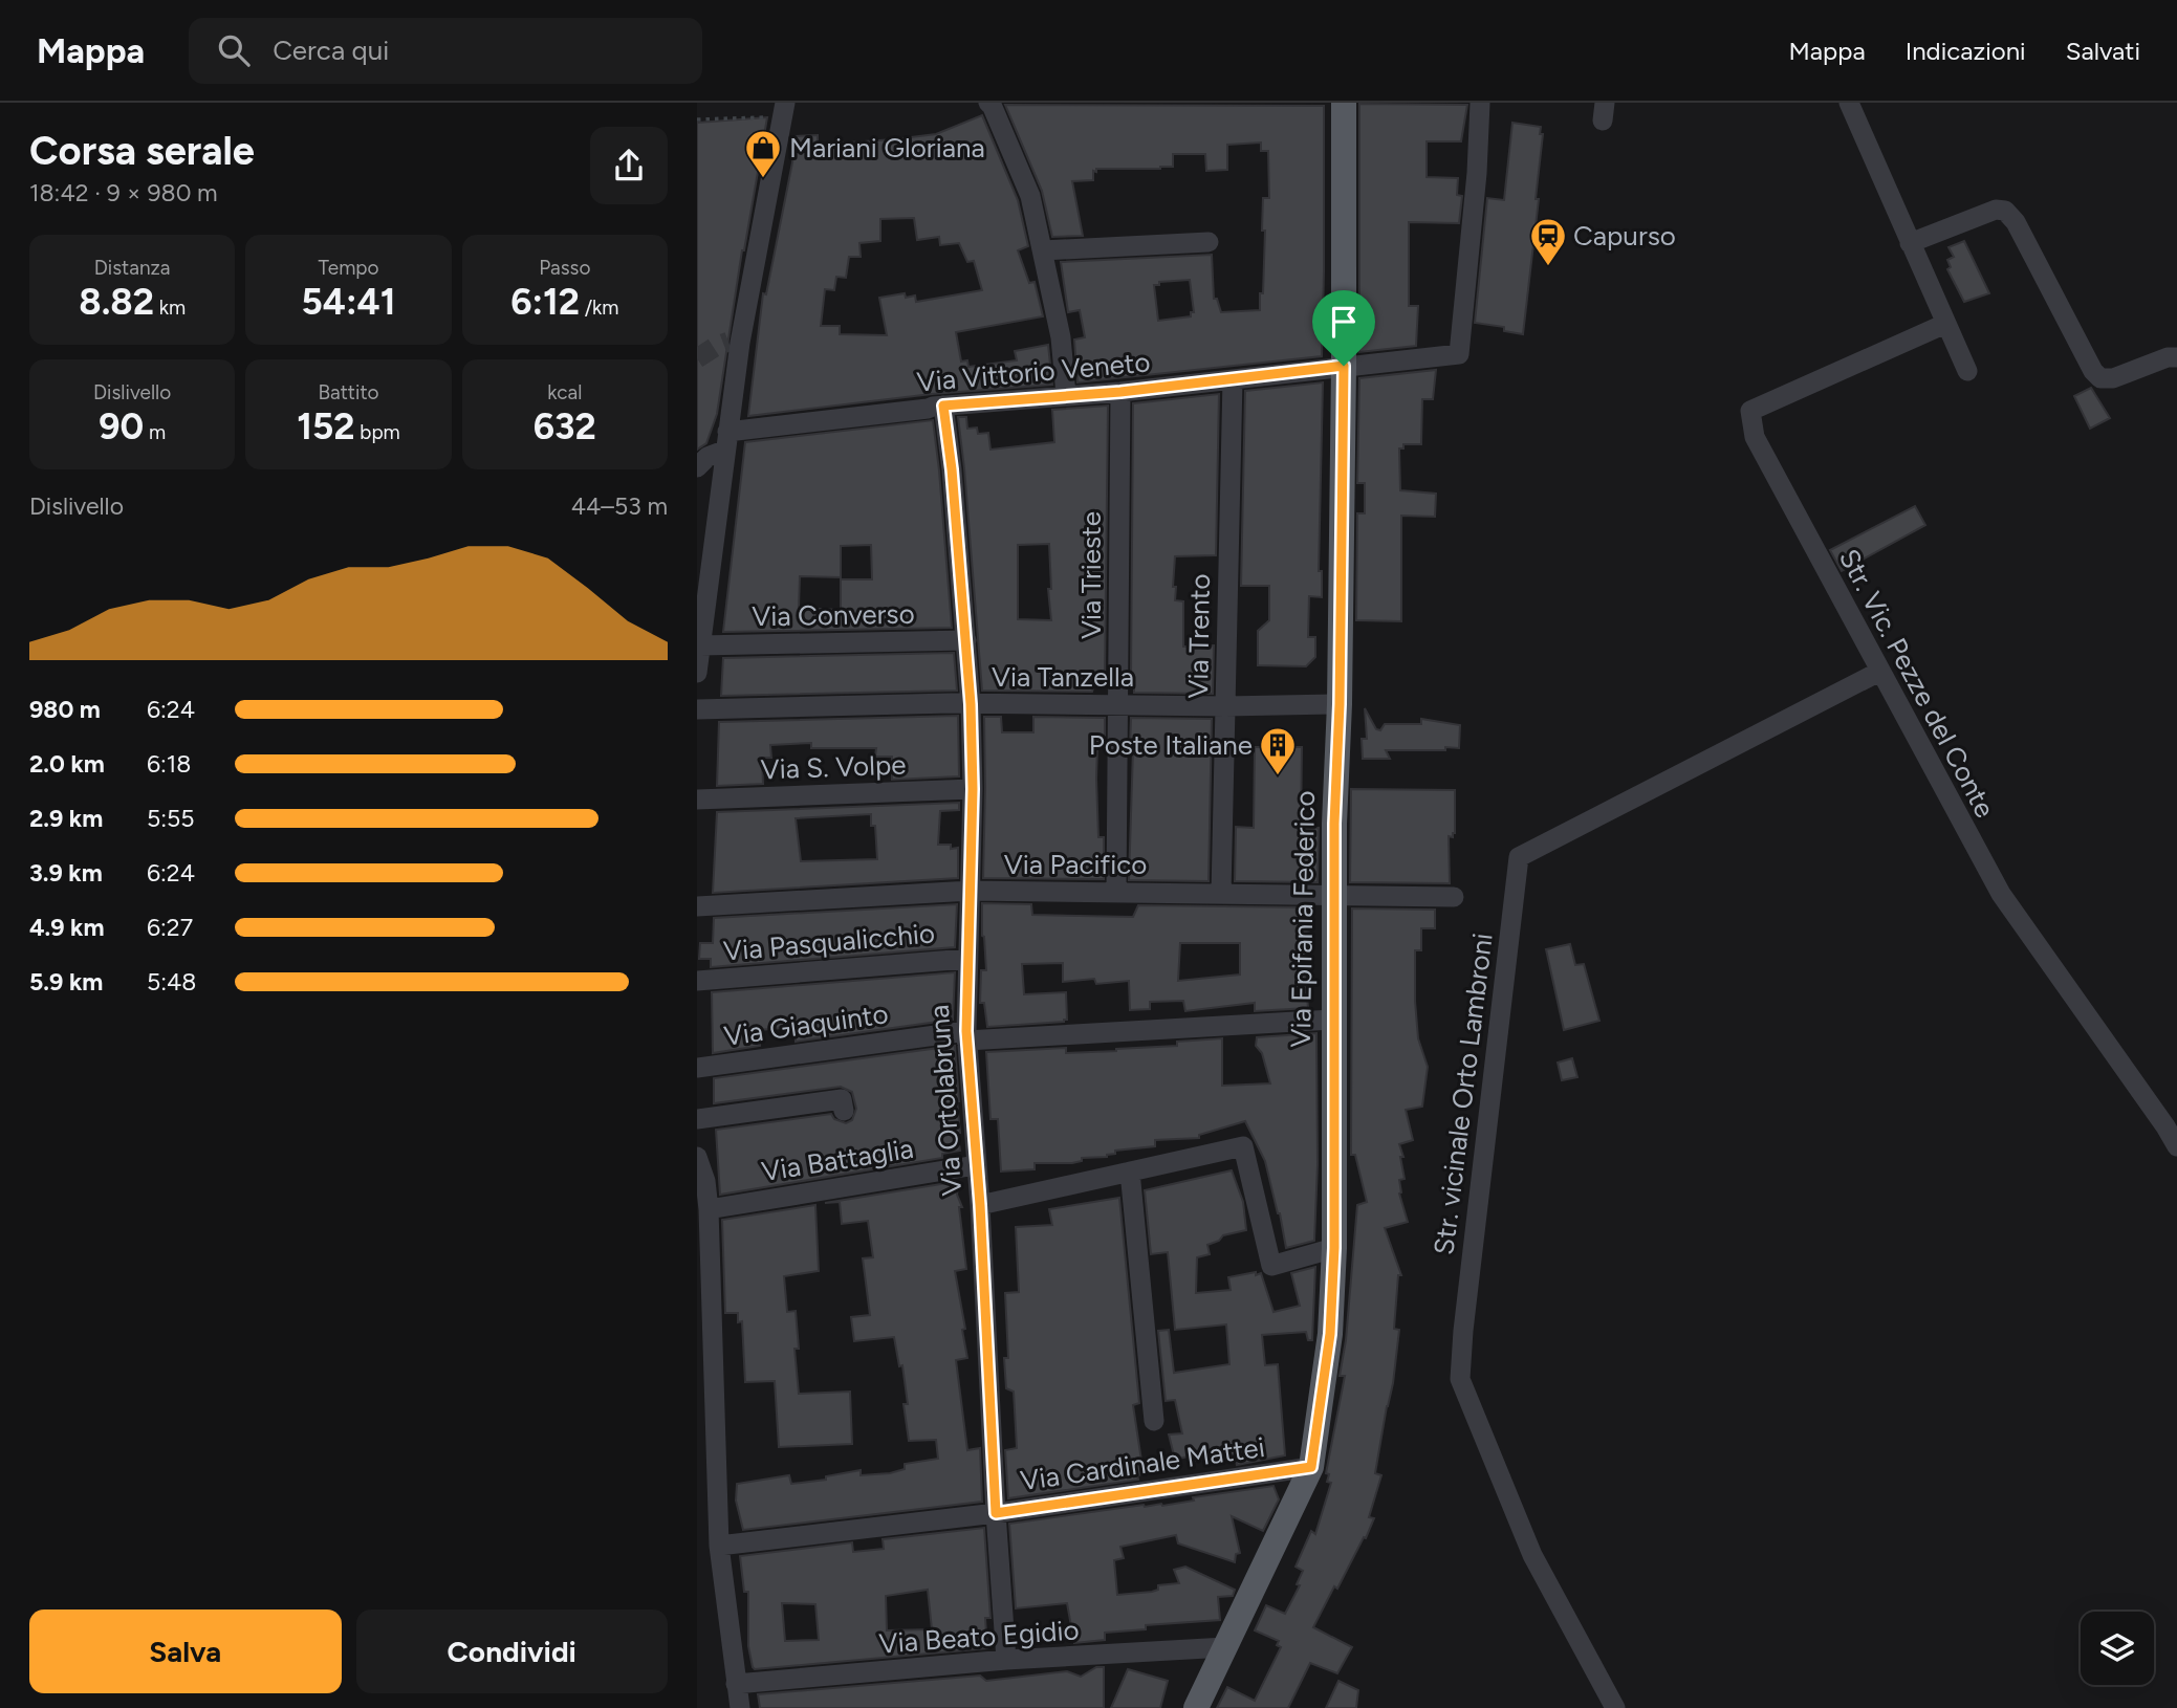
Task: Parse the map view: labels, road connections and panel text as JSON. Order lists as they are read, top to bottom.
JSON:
{
  "streets": {
    "main road": ["Via Epifania Federico"],
    "street": [
      "Via Vittorio Veneto",
      "Via Trieste",
      "Via Converso",
      "Via Trento",
      "Via Tanzella",
      "Str. Vic. Pezze del Conte",
      "Via S. Volpe",
      "Via Pacifico",
      "Via Pasqualicchio",
      "Via Giaquinto",
      "Str. vicinale Orto Lambroni",
      "Via Ortolabruna",
      "Via Battaglia",
      "Via Cardinale Mattei",
      "Via Beato Egidio"
    ]
  },
  "crossings": [
    ["Via Vittorio Veneto", "Via Trieste"],
    ["Via Vittorio Veneto", "Via Trento"],
    ["Via Vittorio Veneto", "Via Epifania Federico"],
    ["Via Vittorio Veneto", "Via Ortolabruna"],
    ["Via Trieste", "Via Tanzella"],
    ["Via Trieste", "Via Pacifico"],
    ["Via Converso", "Via Ortolabruna"],
    ["Via Trento", "Via Tanzella"],
    ["Via Trento", "Via Pacifico"],
    ["Via Tanzella", "Via Epifania Federico"],
    ["Via Tanzella", "Via Ortolabruna"],
    ["Str. Vic. Pezze del Conte", "Str. vicinale Orto Lambroni"],
    ["Via S. Volpe", "Via Ortolabruna"],
    ["Via Pacifico", "Via Epifania Federico"],
    ["Via Pacifico", "Via Ortolabruna"],
    ["Via Epifania Federico", "Via Giaquinto"],
    ["Via Epifania Federico", "Via Cardinale Mattei"],
    ["Via Epifania Federico", "Via Beato Egidio"],
    ["Via Pasqualicchio", "Via Ortolabruna"],
    ["Via Giaquinto", "Via Ortolabruna"],
    ["Via Ortolabruna", "Via Battaglia"],
    ["Via Ortolabruna", "Via Cardinale Mattei"],
    ["Via Ortolabruna", "Via Beato Egidio"]
  ],
  "places": {
    "shop": ["Mariani Gloriana"],
    "station": ["Capurso"],
    "building": ["Poste Italiane"]
  },
  "page": {
    "header": "Mappa",
    "search": "Cerca qui",
    "nav": ["Mappa", "Indicazioni", "Salvati"],
    "heading": ["Corsa serale", "18:42 · 9 × 980 m"],
    "stats": [
      ["Distanza", "8.82 km"],
      ["Tempo", "54:41"],
      ["Passo", "6:12 /km"],
      ["Dislivello", "90 m"],
      ["Battito", "152 bpm"],
      ["kcal", "632"]
    ],
    "chart": ["Dislivello", "44–53 m"],
    "list": [
      {
        "name": "980 m",
        "note": "6:24"
      },
      {
        "name": "2.0 km",
        "note": "6:18"
      },
      {
        "name": "2.9 km",
        "note": "5:55"
      },
      {
        "name": "3.9 km",
        "note": "6:24"
      },
      {
        "name": "4.9 km",
        "note": "6:27"
      },
      {
        "name": "5.9 km",
        "note": "5:48"
      }
    ],
    "buttons": ["Salva", "Condividi"]
  }
}
